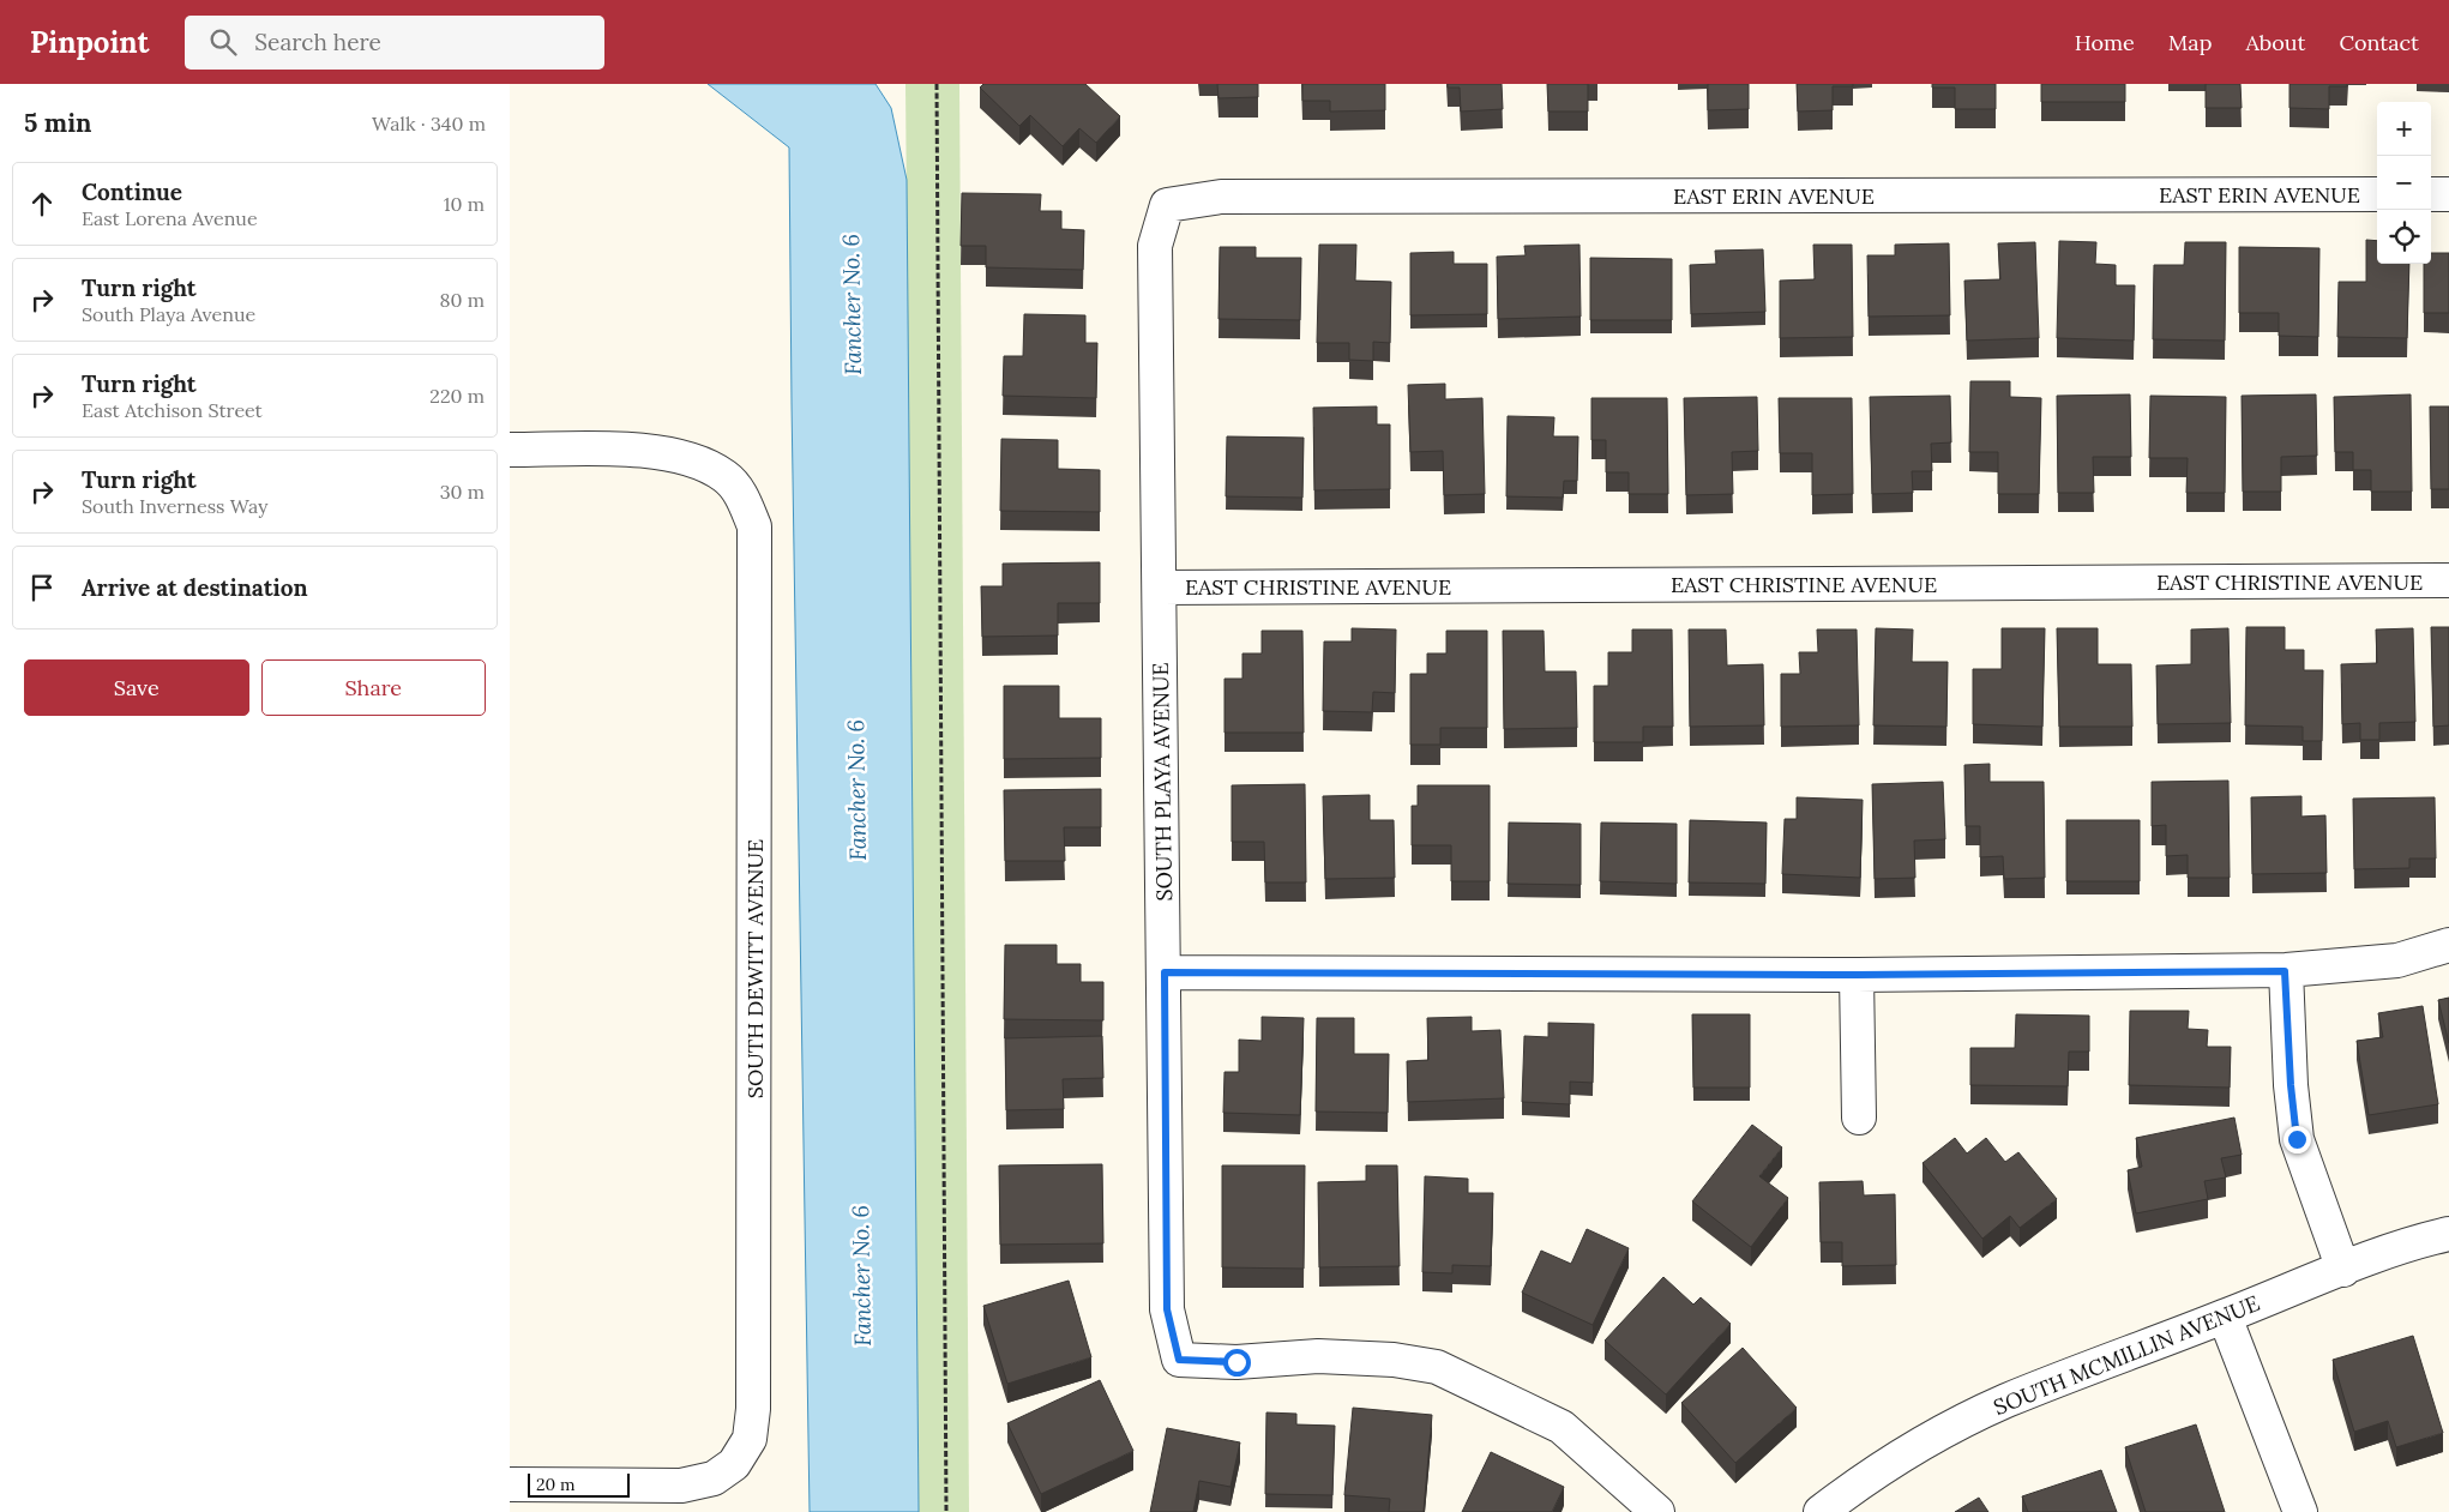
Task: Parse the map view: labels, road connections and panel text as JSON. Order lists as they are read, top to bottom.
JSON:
{
  "streets": {
    "street": [
      "EAST ERIN AVENUE",
      "EAST CHRISTINE AVENUE",
      "SOUTH PLAYA AVENUE",
      "SOUTH DEWITT AVENUE",
      "SOUTH MCMILLIN AVENUE"
    ]
  },
  "crossings": [
    ["EAST ERIN AVENUE", "SOUTH PLAYA AVENUE"],
    ["EAST CHRISTINE AVENUE", "SOUTH PLAYA AVENUE"]
  ],
  "water": ["Fancher No. 6"],
  "scale_bar": "20 m",
  "page": {
    "header": "Pinpoint",
    "search": "Search here",
    "nav": [
      "Home",
      "Map",
      "About",
      "Contact"
    ],
    "heading": ["5 min", "Walk · 340 m"],
    "map_buttons": ["+", "−"],
    "list": [
      ["Continue", "East Lorena Avenue", "10 m"],
      ["Turn right", "South Playa Avenue", "80 m"],
      ["Turn right", "East Atchison Street", "220 m"],
      ["Turn right", "South Inverness Way", "30 m"],
      "Arrive at destination"
    ],
    "buttons": ["Save", "Share"],
    "scale": "20 m"
  }
}
